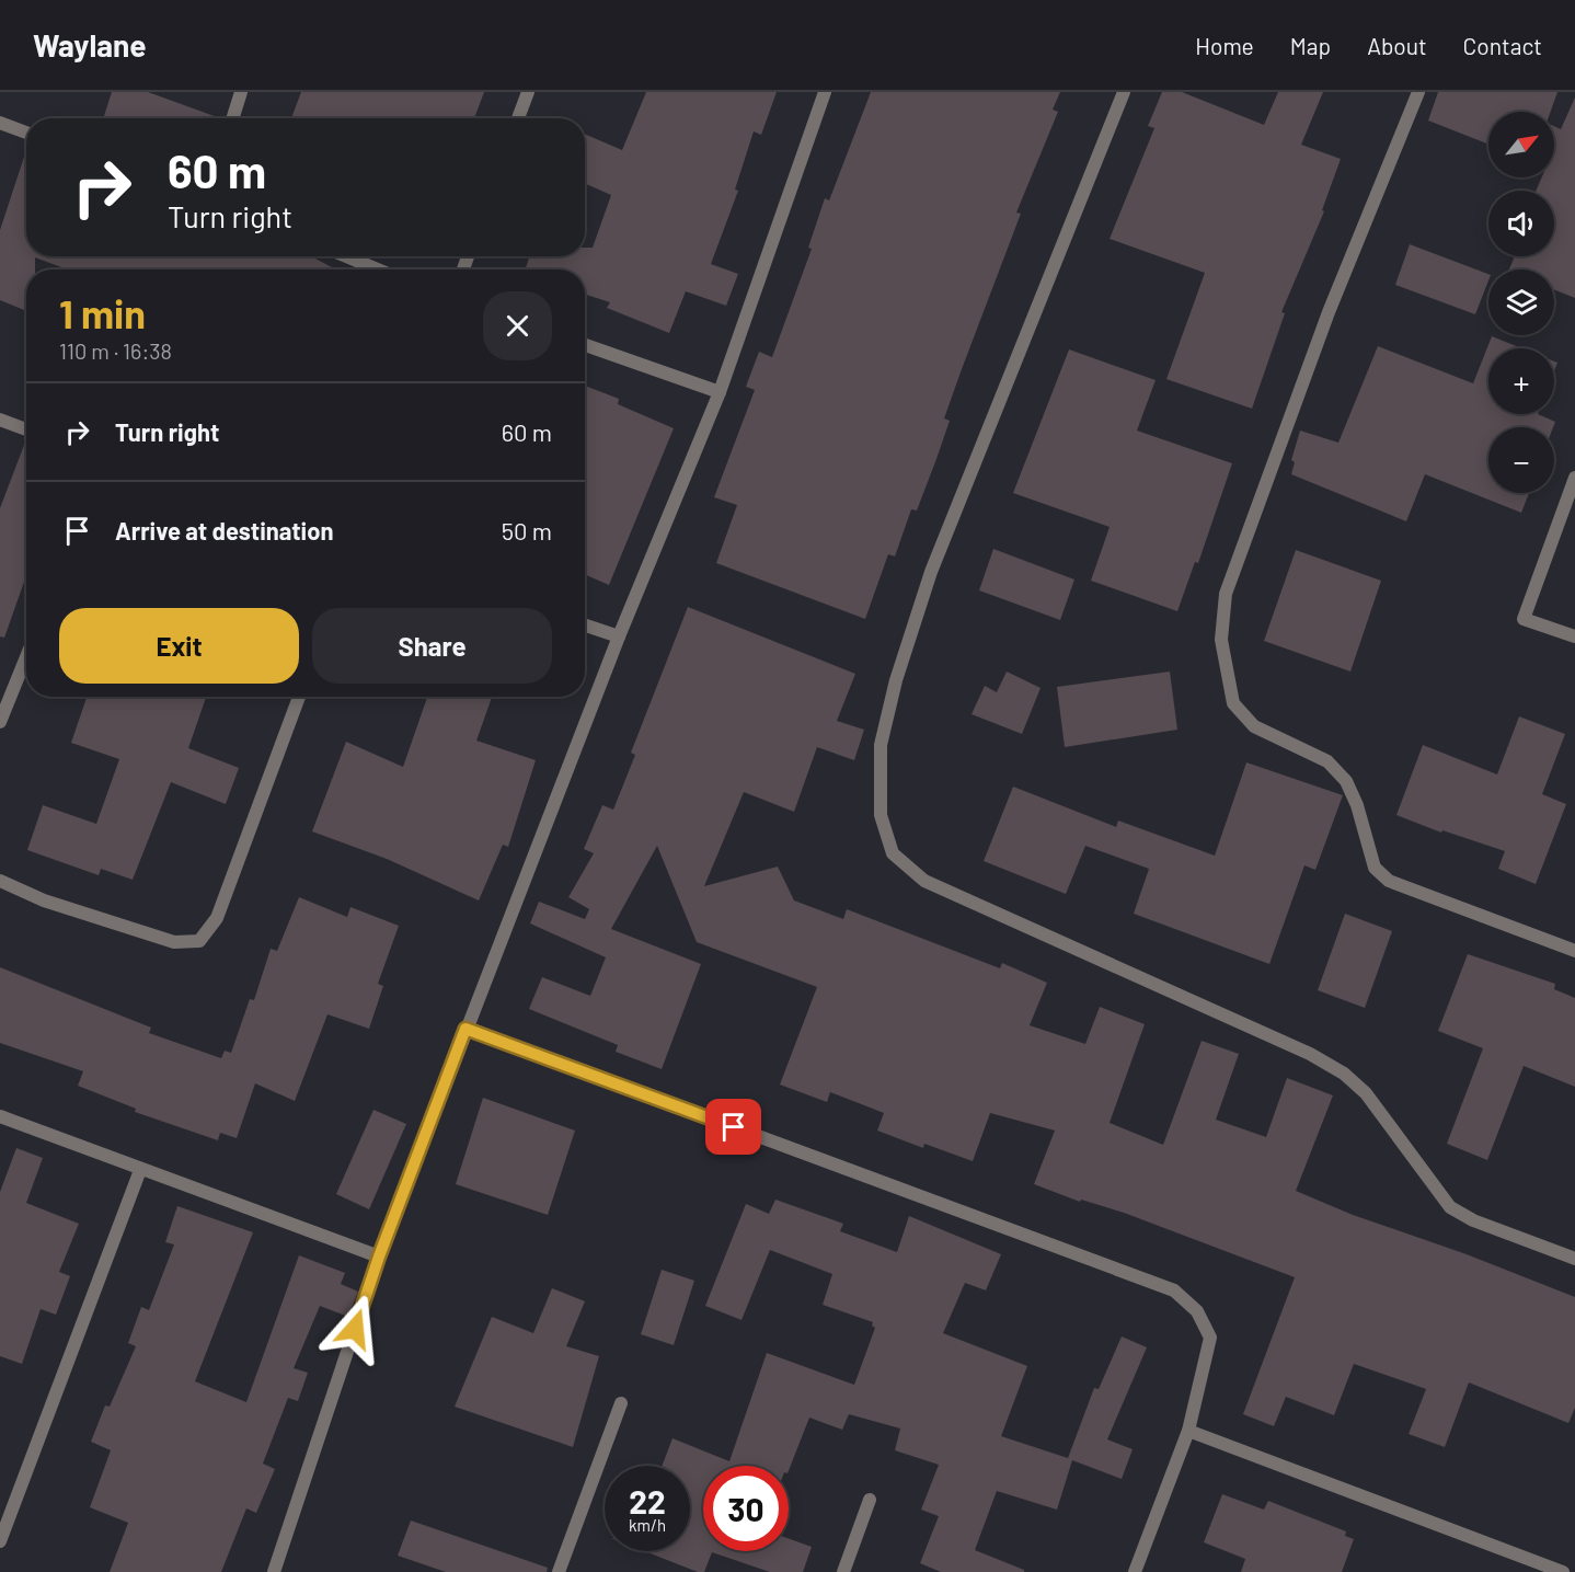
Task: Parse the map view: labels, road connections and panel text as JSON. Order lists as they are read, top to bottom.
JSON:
{
  "north": "top right",
  "page": {
    "header": "Waylane",
    "nav": [
      "Home",
      "Map",
      "About",
      "Contact"
    ],
    "map_buttons": ["+", "−"],
    "turn": ["60 m", "Turn right"],
    "heading": ["1 min", "110 m · 16:38"],
    "list": [
      {
        "name": "Turn right",
        "value": "60 m"
      },
      {
        "name": "Arrive at destination",
        "value": "50 m"
      }
    ],
    "buttons": ["Exit", "Share"],
    "speed": "22 km/h",
    "limit": "30"
  }
}
